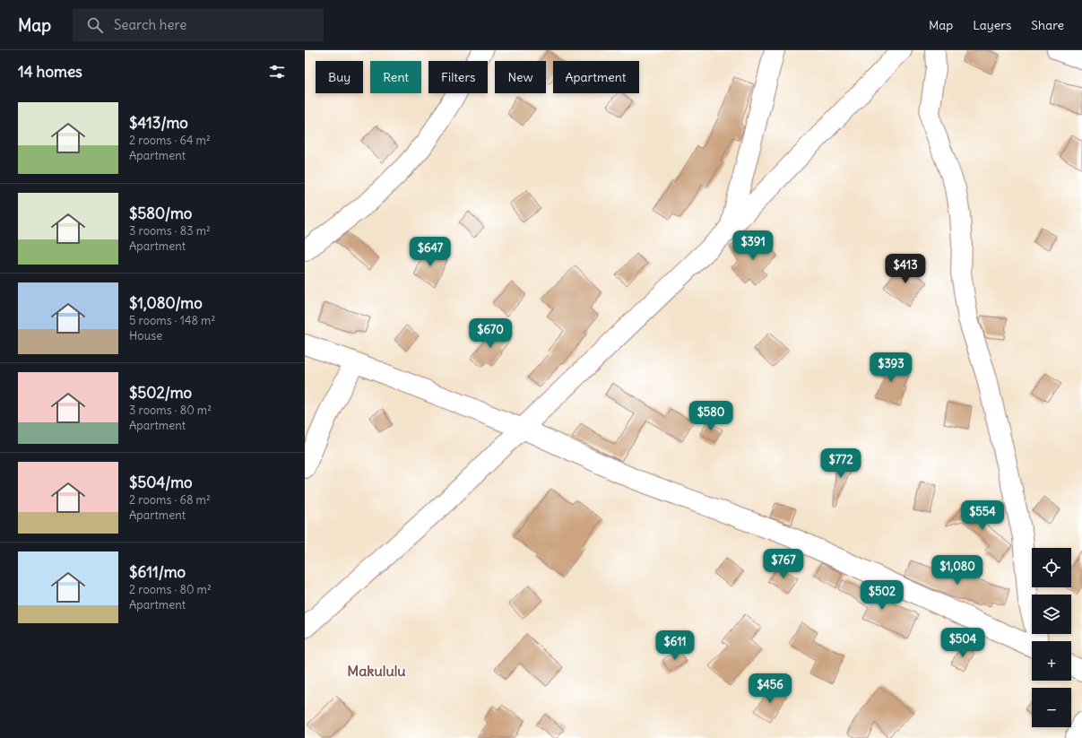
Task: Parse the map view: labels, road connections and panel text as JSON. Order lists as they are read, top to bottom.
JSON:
{
  "districts": ["Makululu"],
  "page": {
    "header": "Map",
    "search": "Search here",
    "nav": ["Map", "Layers", "Share"],
    "heading": "14 homes",
    "chip": [
      "Buy",
      "Rent",
      "Filters",
      "New",
      "Apartment"
    ],
    "list": [
      {
        "name": "$413/mo",
        "note": "2 rooms · 64 m² · Apartment"
      },
      {
        "name": "$580/mo",
        "note": "3 rooms · 83 m² · Apartment"
      },
      {
        "name": "$1,080/mo",
        "note": "5 rooms · 148 m² · House"
      },
      {
        "name": "$502/mo",
        "note": "3 rooms · 80 m² · Apartment"
      },
      {
        "name": "$504/mo",
        "note": "2 rooms · 68 m² · Apartment"
      },
      {
        "name": "$611/mo",
        "note": "2 rooms · 80 m² · Apartment"
      }
    ],
    "price": [
      "$391",
      "$647",
      "$413",
      "$670",
      "$393",
      "$580",
      "$772",
      "$554",
      "$767",
      "$1,080",
      "$502",
      "$504",
      "$611",
      "$456"
    ],
    "map_buttons": ["+", "−"]
  }
}
